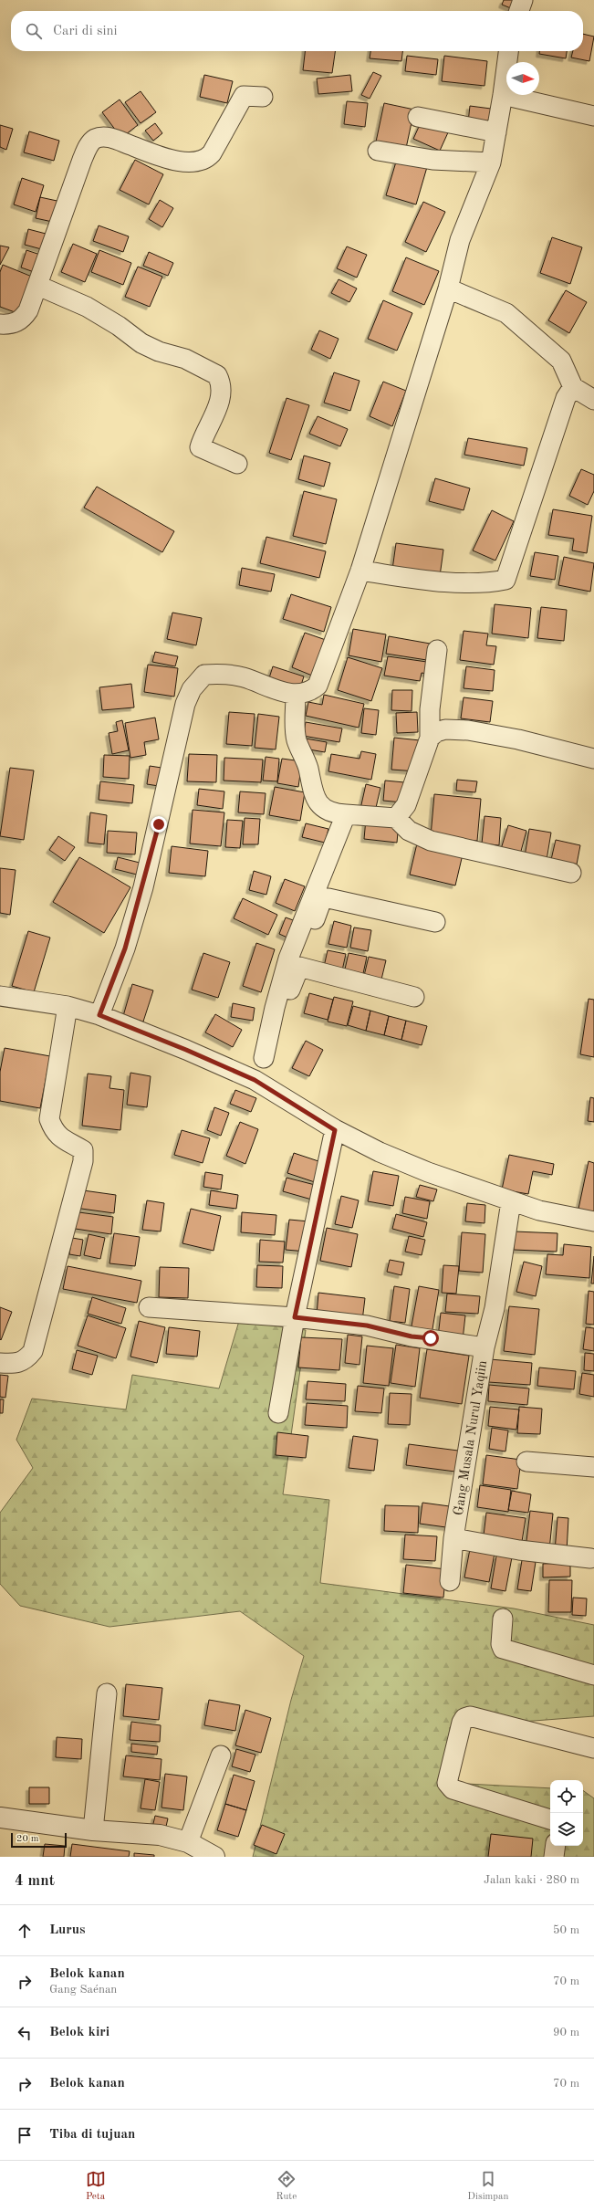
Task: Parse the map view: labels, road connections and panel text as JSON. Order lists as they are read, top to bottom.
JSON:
{
  "streets": {
    "street": ["Gang Musala Nurul Yaqiin"]
  },
  "scale_bar": "20 m",
  "north": "right",
  "page": {
    "search": "Cari di sini",
    "scale": "20 m",
    "heading": ["4 mnt", "Jalan kaki · 280 m"],
    "list": [
      ["Lurus", "50 m"],
      ["Belok kanan", "Gang Saénan", "70 m"],
      ["Belok kiri", "90 m"],
      ["Belok kanan", "70 m"],
      "Tiba di tujuan"
    ],
    "nav": ["Peta", "Rute", "Disimpan"]
  }
}
